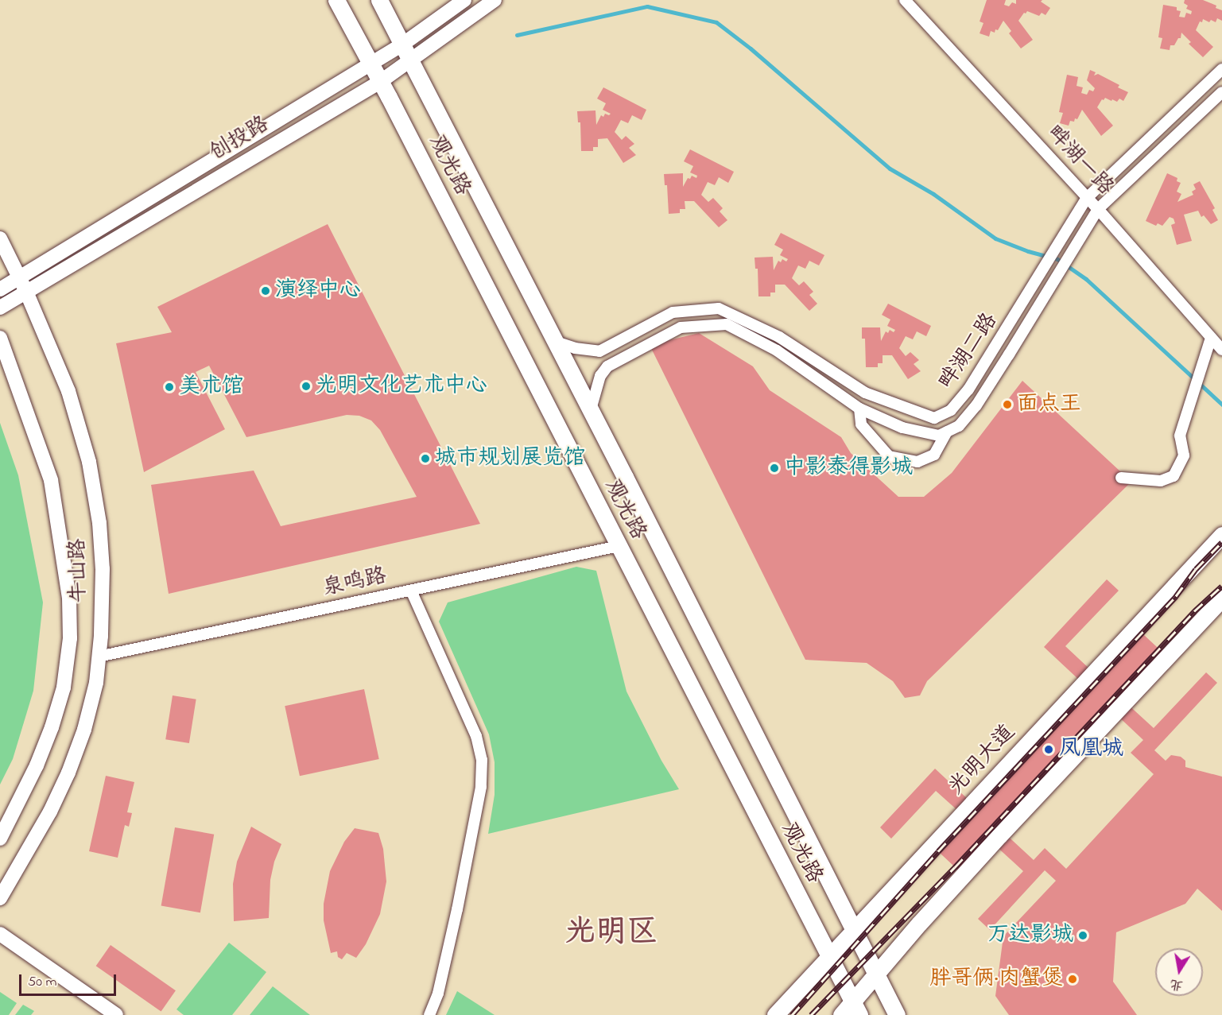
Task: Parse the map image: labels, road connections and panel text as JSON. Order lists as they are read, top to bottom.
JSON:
{
  "streets": {
    "main road": ["观光路", "光明大道"],
    "street": [
      "创投路",
      "畔湖一路",
      "畔湖二路",
      "牛山路",
      "泉鸣路"
    ]
  },
  "crossings": [
    ["创投路", "观光路"],
    ["创投路", "牛山路"],
    ["畔湖一路", "畔湖二路"],
    ["观光路", "畔湖二路"],
    ["观光路", "泉鸣路"],
    ["观光路", "光明大道"],
    ["牛山路", "泉鸣路"]
  ],
  "districts": ["光明区"],
  "places": [
    "演绎中心",
    "光明文化艺术中心",
    "美术馆",
    "面点王",
    "城市规划展览馆",
    "中影泰得影城",
    "凤凰城",
    "万达影城",
    "胖哥俩·肉蟹煲"
  ],
  "scale_bar": "50 m",
  "north": "bottom"
}
